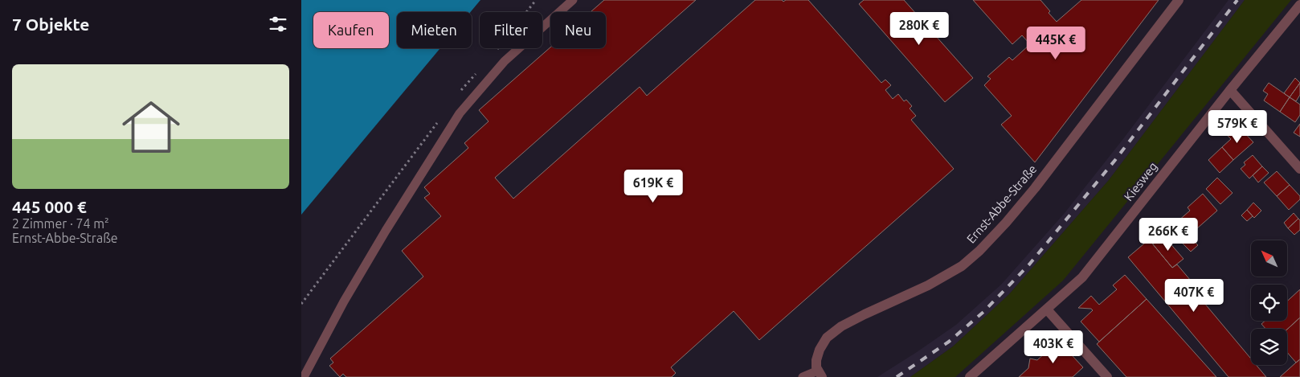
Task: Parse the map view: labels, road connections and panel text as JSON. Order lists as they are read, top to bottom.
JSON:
{
  "streets": {
    "street": ["Kiesweg", "Ernst-Abbe-Straße"]
  },
  "north": "top left",
  "page": {
    "heading": "7 Objekte",
    "price": [
      "280K €",
      "445K €",
      "579K €",
      "619K €",
      "266K €",
      "407K €",
      "403K €"
    ],
    "chip": [
      "Kaufen",
      "Mieten",
      "Filter",
      "Neu"
    ],
    "list": [
      {
        "name": "445 000 €",
        "note": "2 Zimmer · 74 m² · Ernst-Abbe-Straße"
      }
    ]
  }
}
